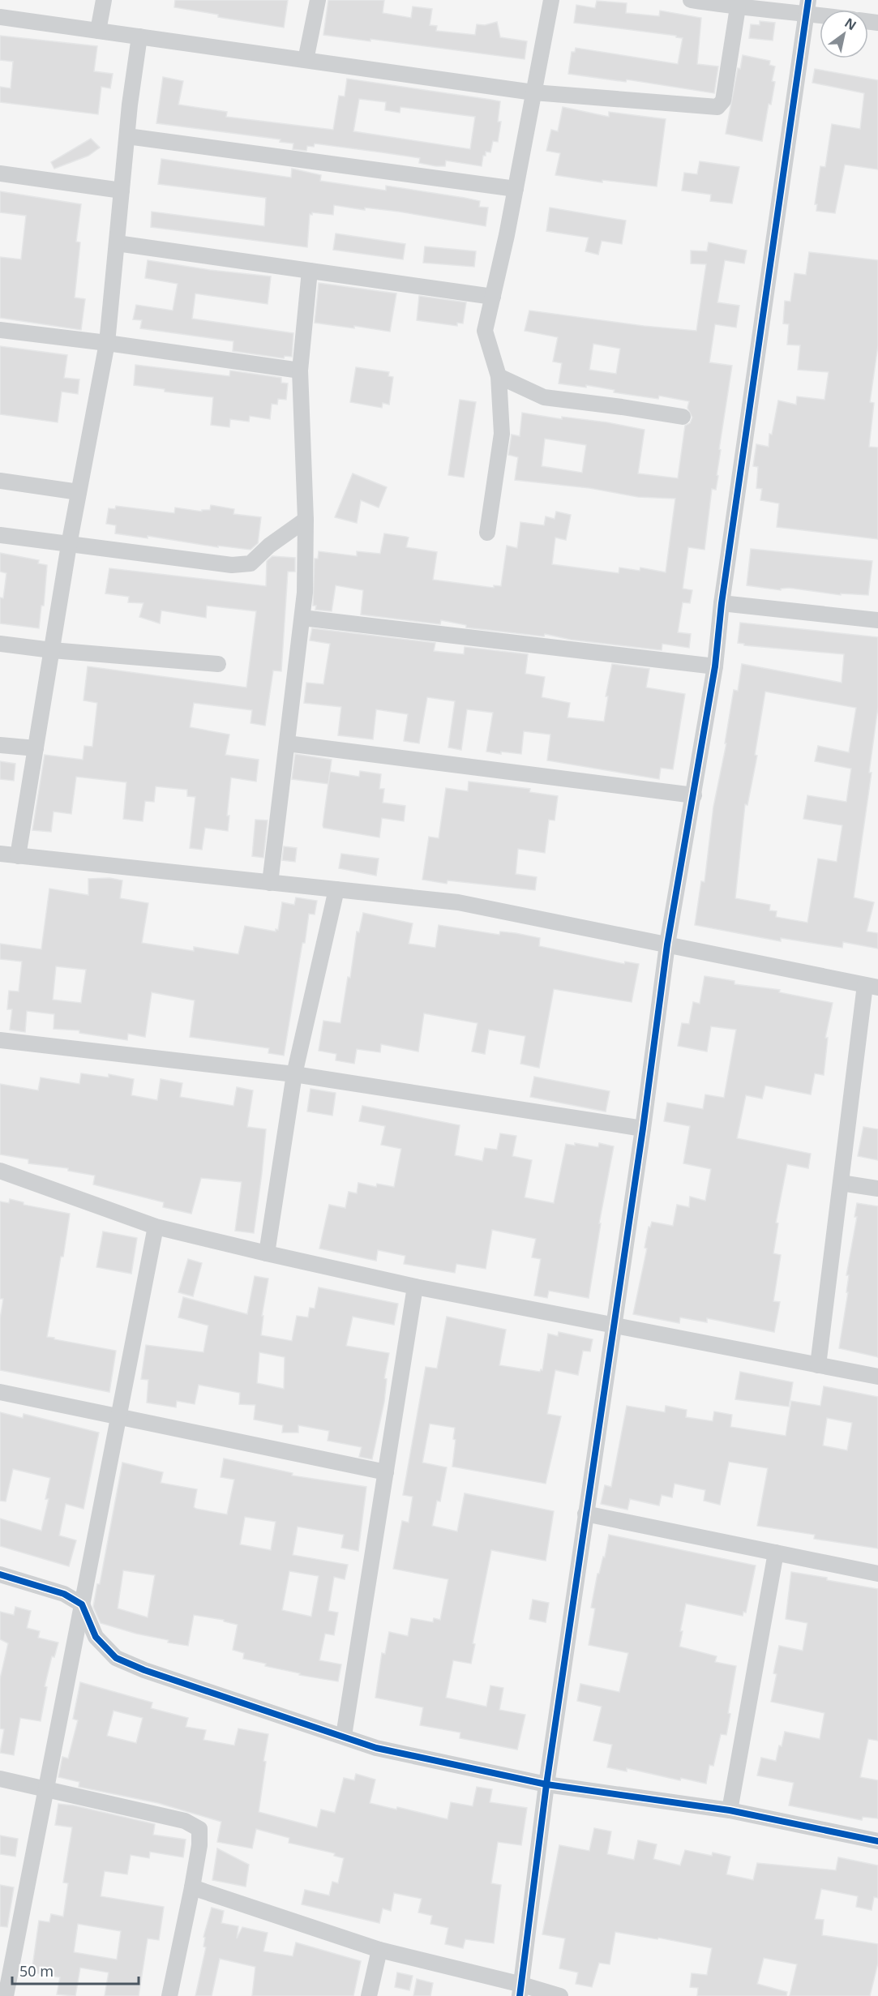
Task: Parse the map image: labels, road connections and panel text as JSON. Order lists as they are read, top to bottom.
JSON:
{
  "scale_bar": "50 m",
  "north": "top right"
}
